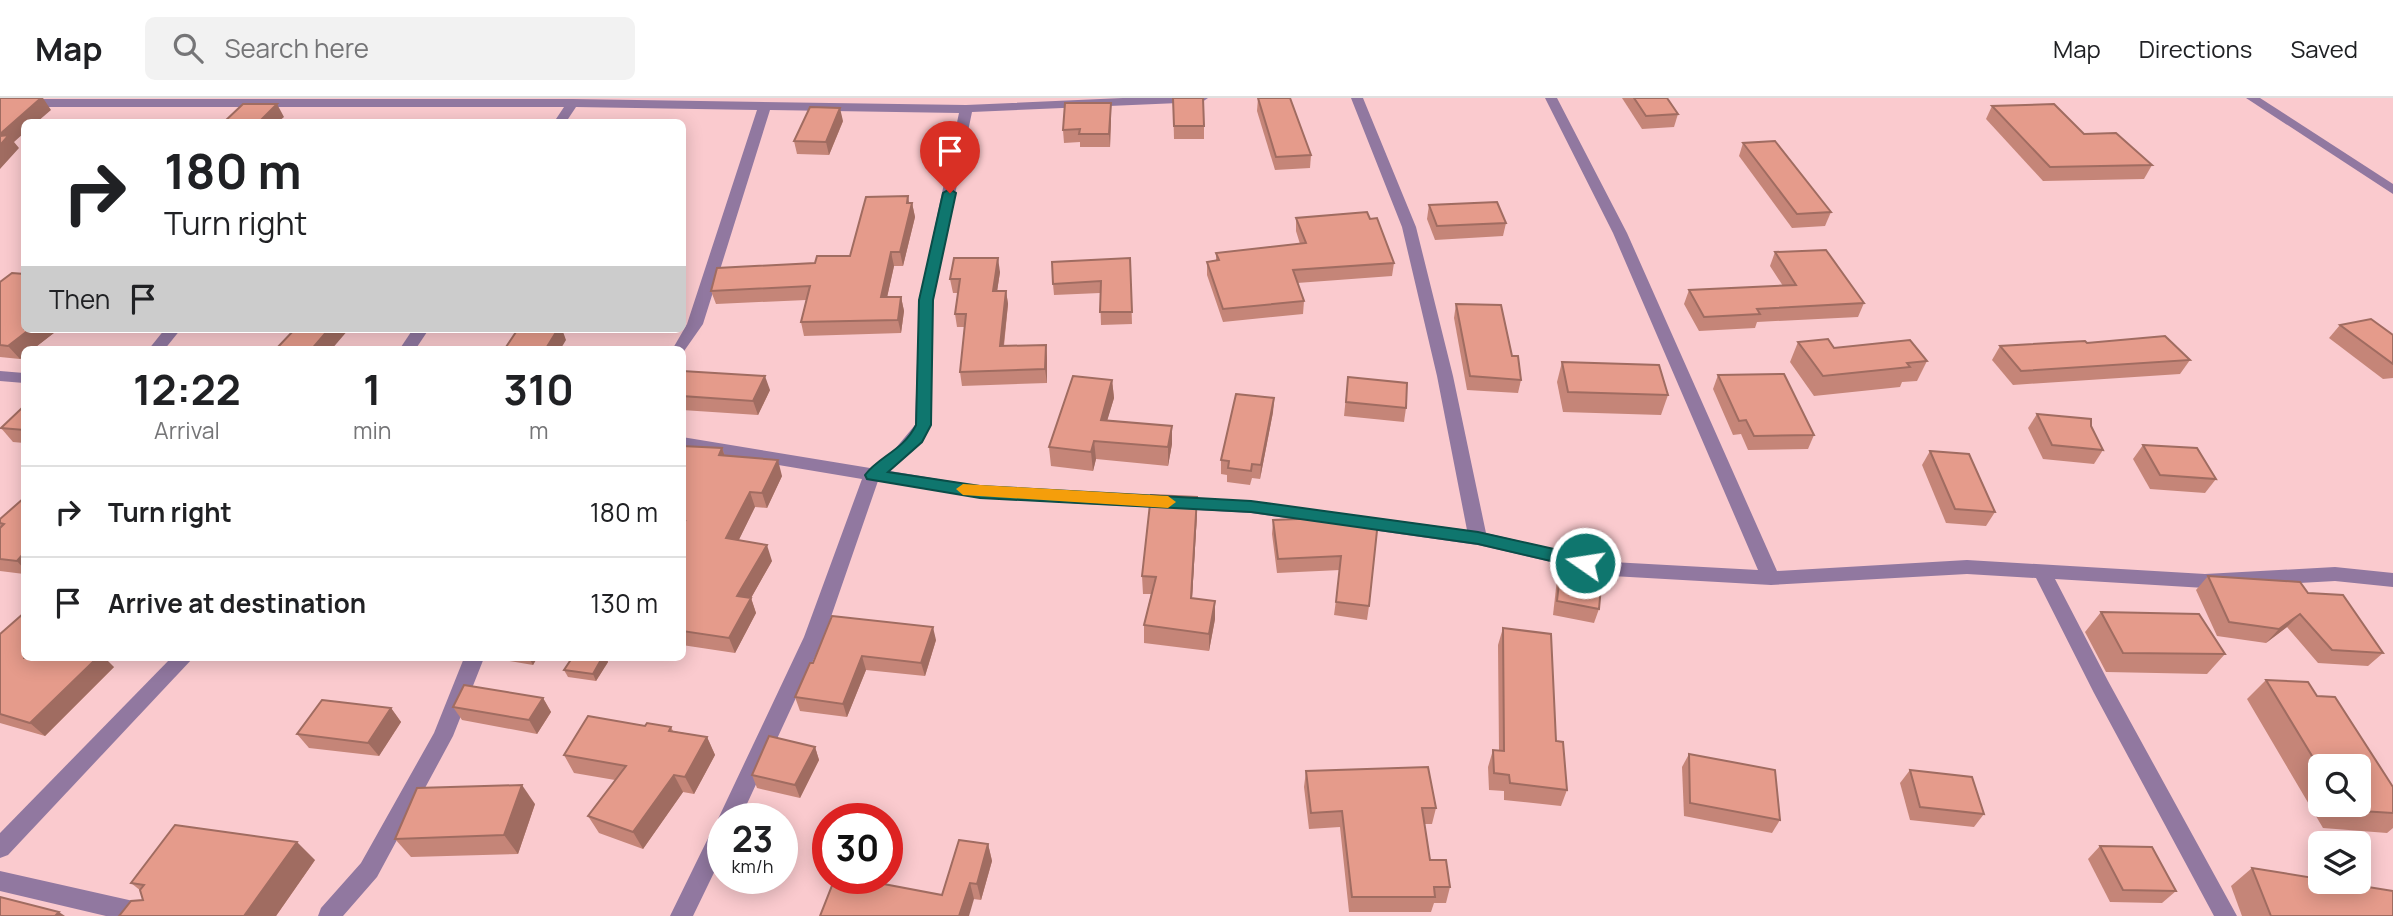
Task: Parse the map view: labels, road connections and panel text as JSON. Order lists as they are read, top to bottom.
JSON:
{
  "page": {
    "header": "Map",
    "search": "Search here",
    "nav": ["Map", "Directions", "Saved"],
    "turn": ["180 m", "Turn right"],
    "then": "Then",
    "eta": [
      "12:22",
      "Arrival",
      "1",
      "min",
      "310",
      "m"
    ],
    "list": [
      {
        "name": "Turn right",
        "value": "180 m"
      },
      {
        "name": "Arrive at destination",
        "value": "130 m"
      }
    ],
    "speed": "23 km/h",
    "limit": "30"
  }
}
